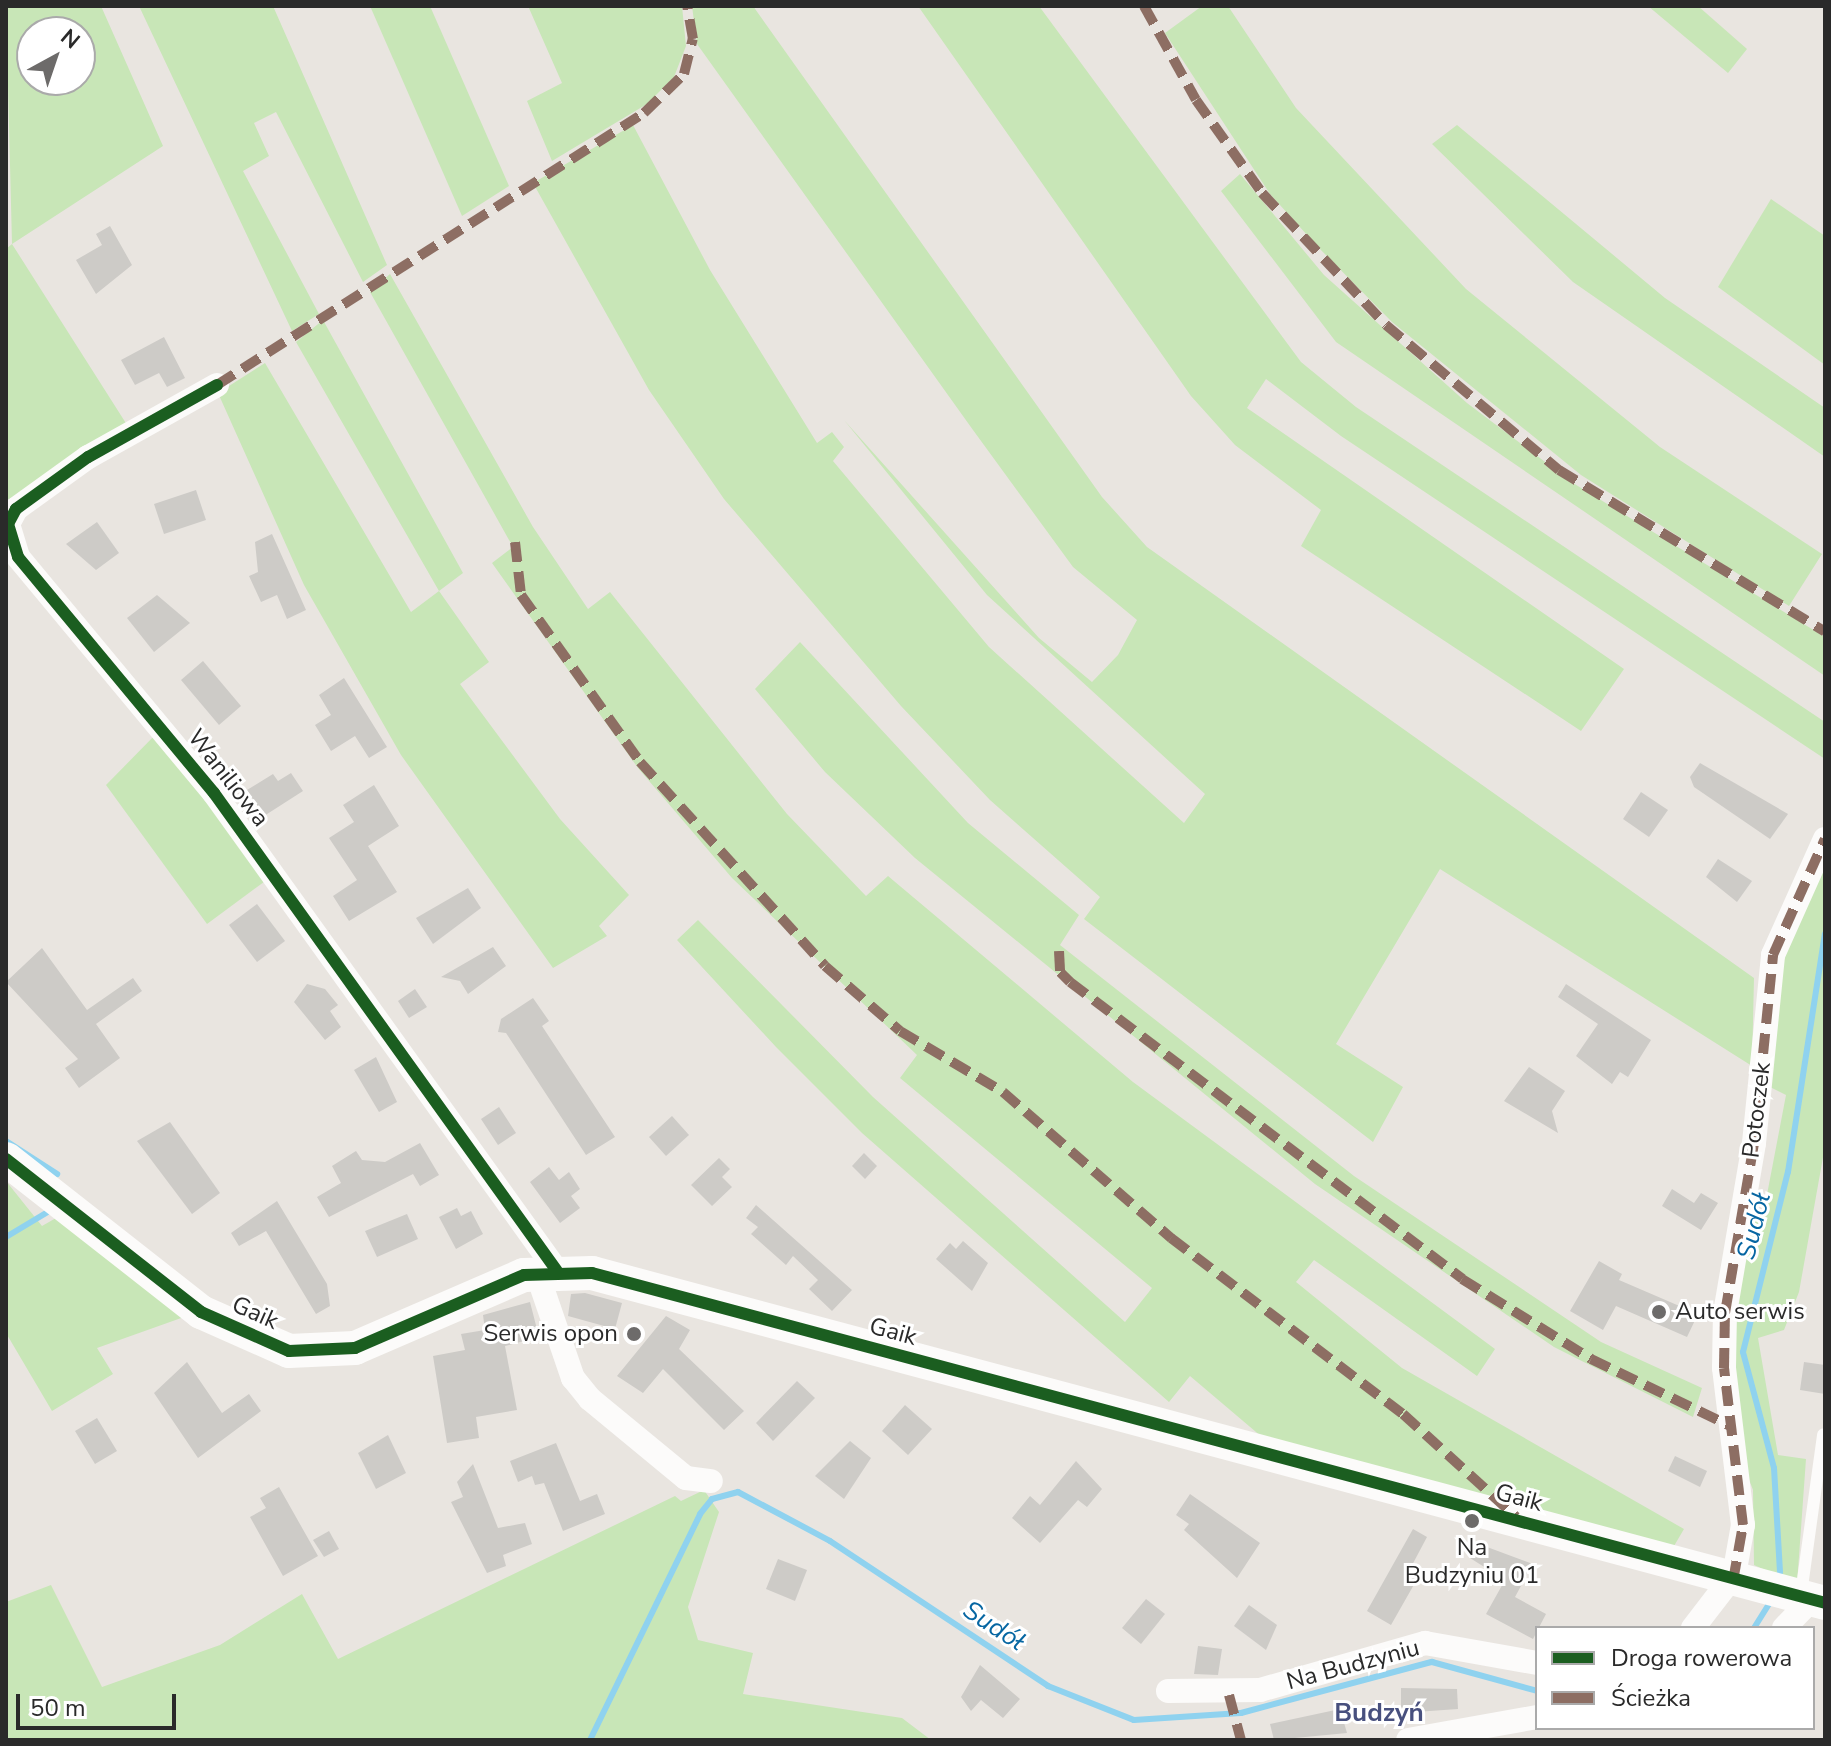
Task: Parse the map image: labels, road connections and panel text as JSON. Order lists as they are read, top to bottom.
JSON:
{
  "streets": {
    "street": [
      "Waniliowa",
      "Potoczek",
      "Gaik",
      "Na Budzyniu"
    ]
  },
  "crossings": [
    ["Waniliowa", "Gaik"],
    ["Potoczek", "Gaik"]
  ],
  "districts": ["Budzyń"],
  "water": ["Sudół"],
  "places": ["Auto serwis", "Serwis opon", "Na Budzyniu 01"],
  "legend": ["Droga rowerowa", "Ścieżka"],
  "scale_bar": "50 m",
  "north": "top right"
}
